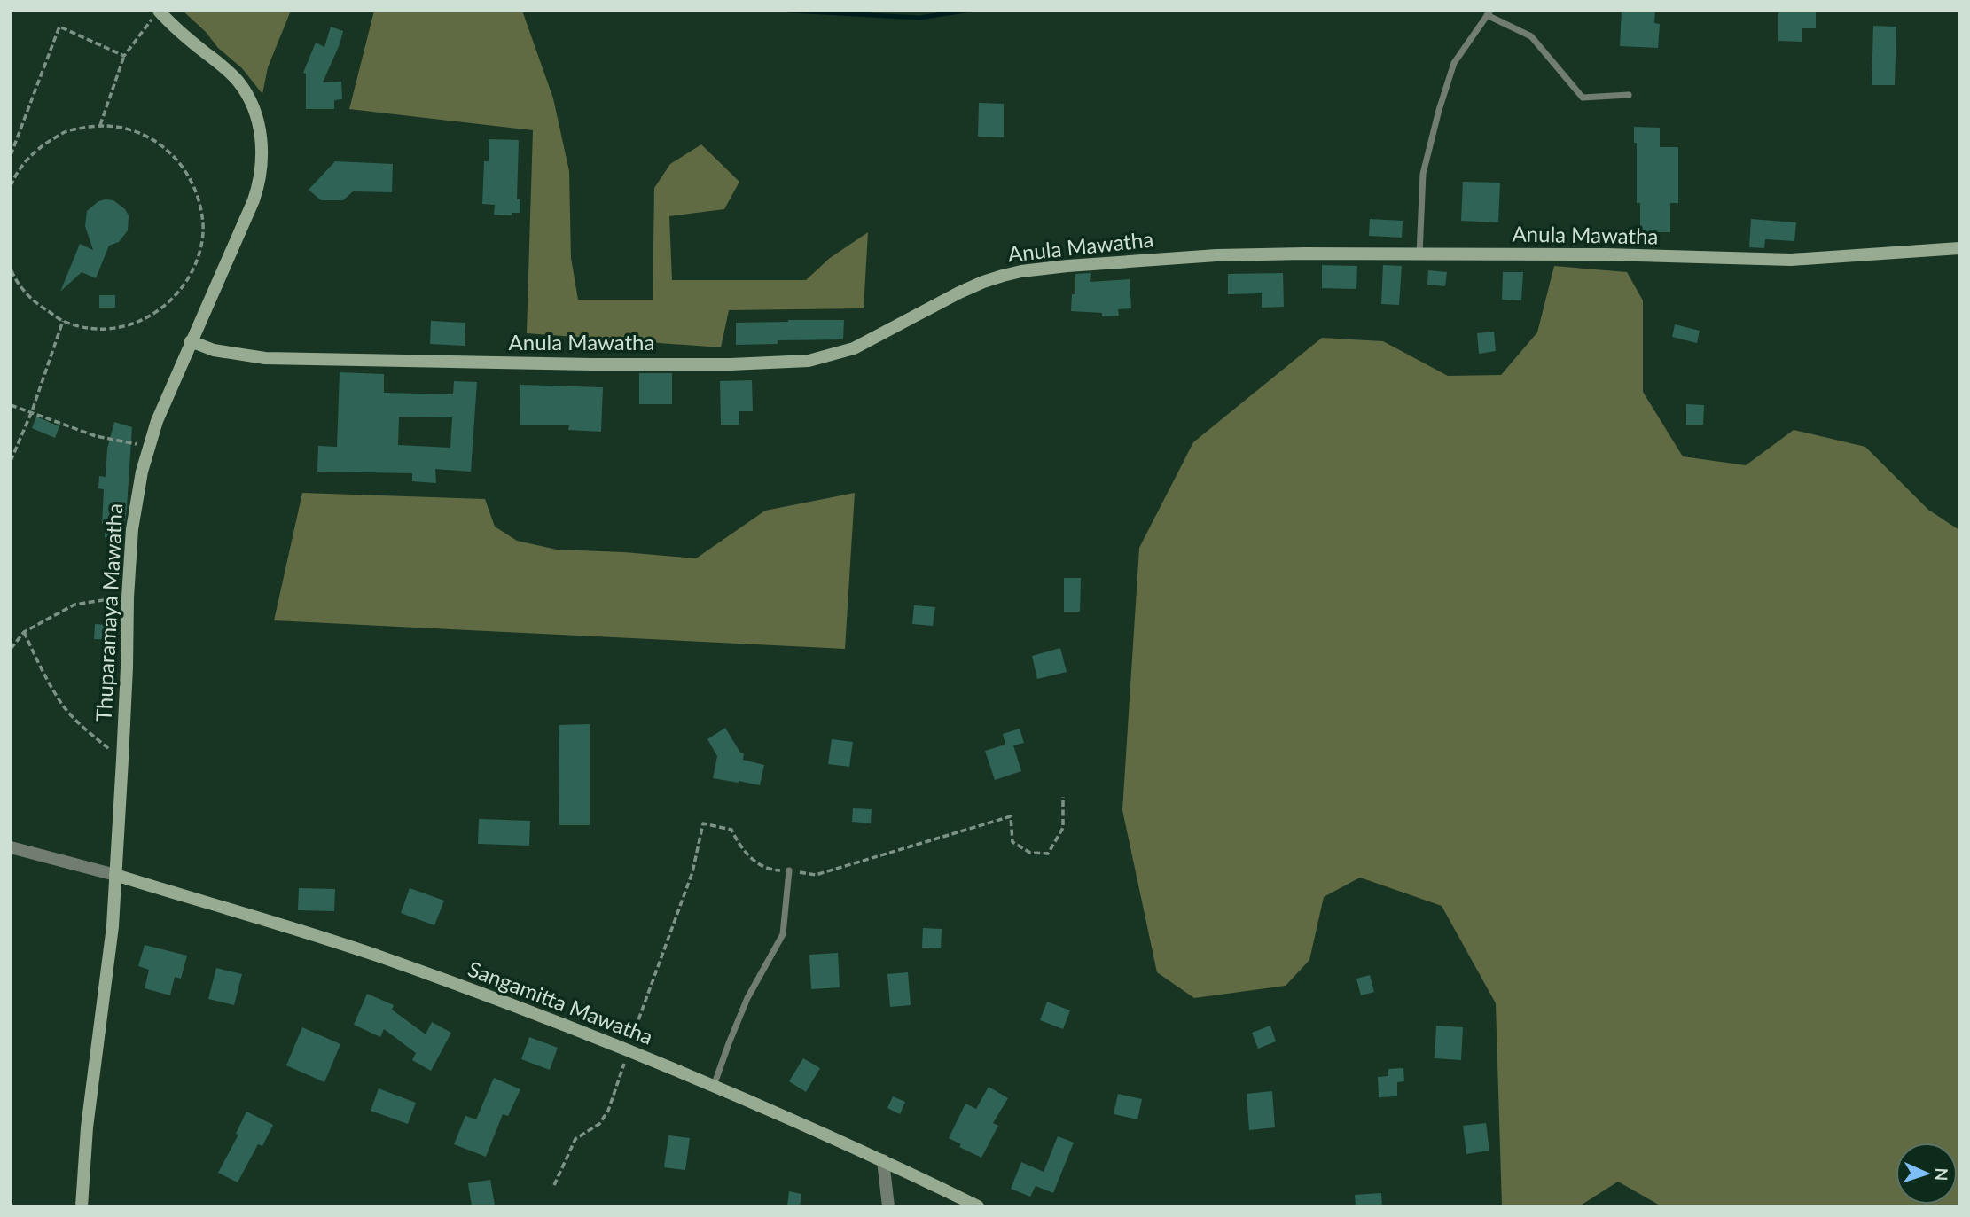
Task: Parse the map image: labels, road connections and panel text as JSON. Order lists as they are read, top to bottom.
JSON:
{
  "streets": {
    "main road": ["Anula Mawatha", "Thuparamaya Mawatha", "Sangamitta Mawatha"]
  },
  "crossings": [
    ["Anula Mawatha", "Thuparamaya Mawatha"],
    ["Thuparamaya Mawatha", "Sangamitta Mawatha"]
  ],
  "north": "right"
}
